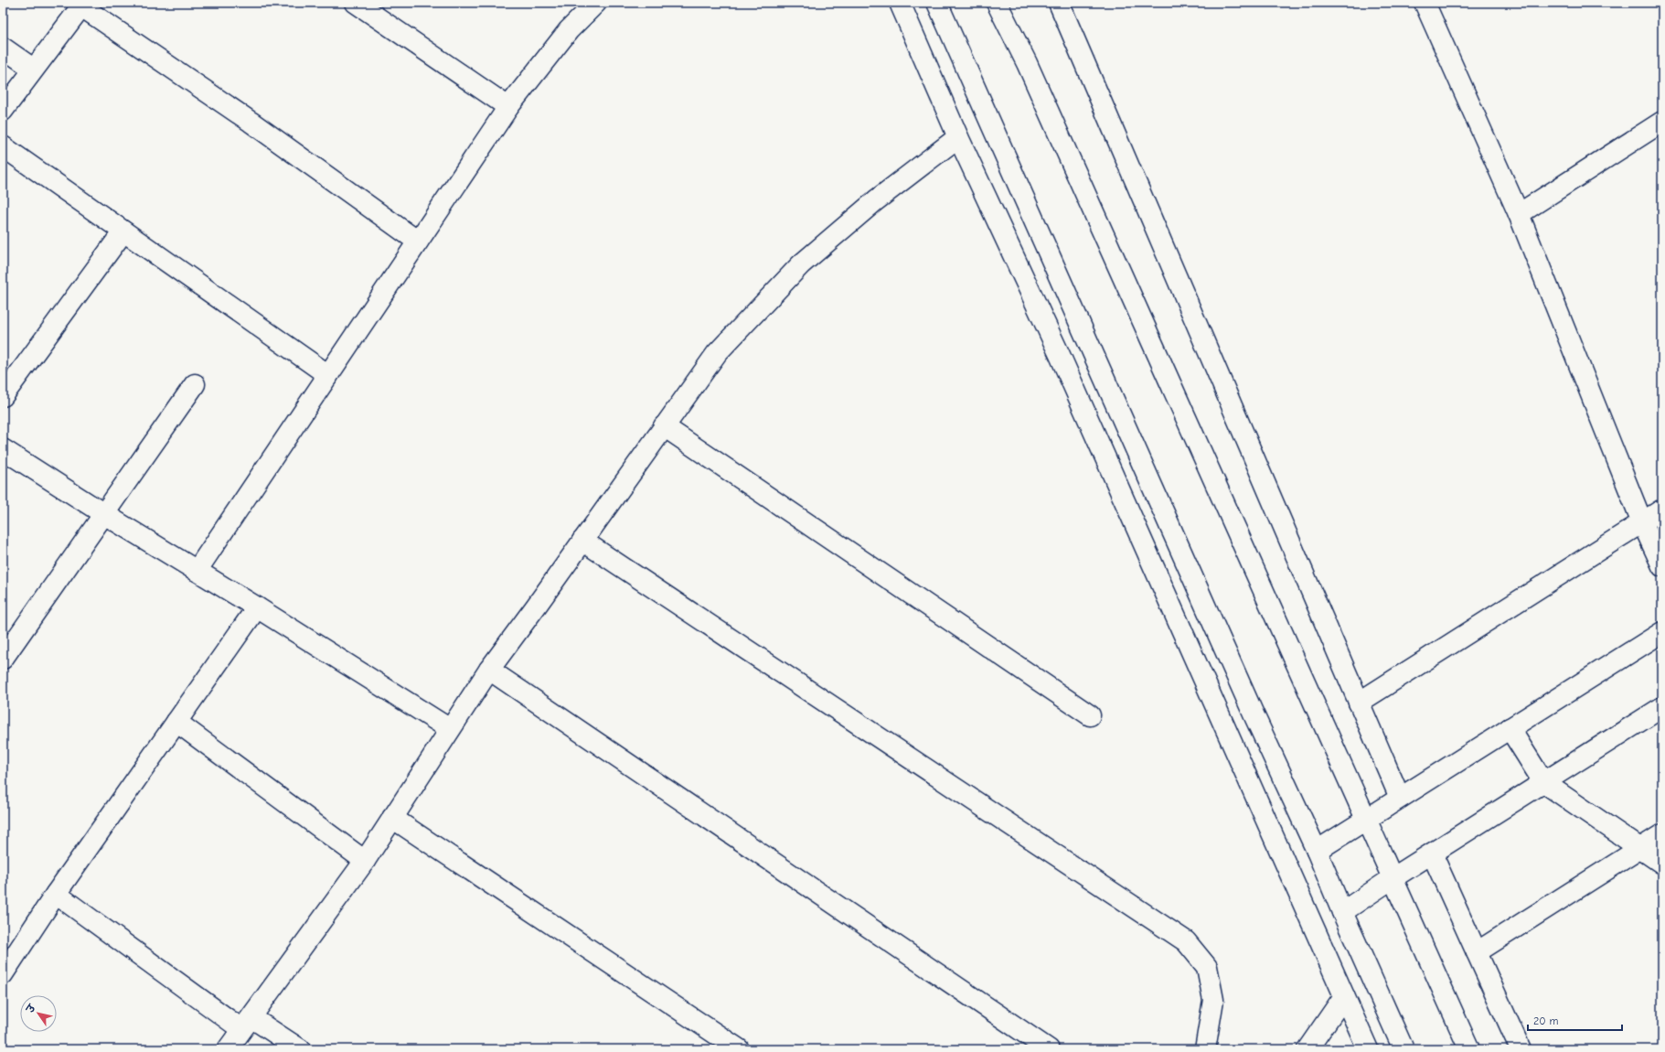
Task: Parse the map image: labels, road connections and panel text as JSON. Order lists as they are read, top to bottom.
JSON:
{
  "scale_bar": "20 m",
  "north": "top left"
}
